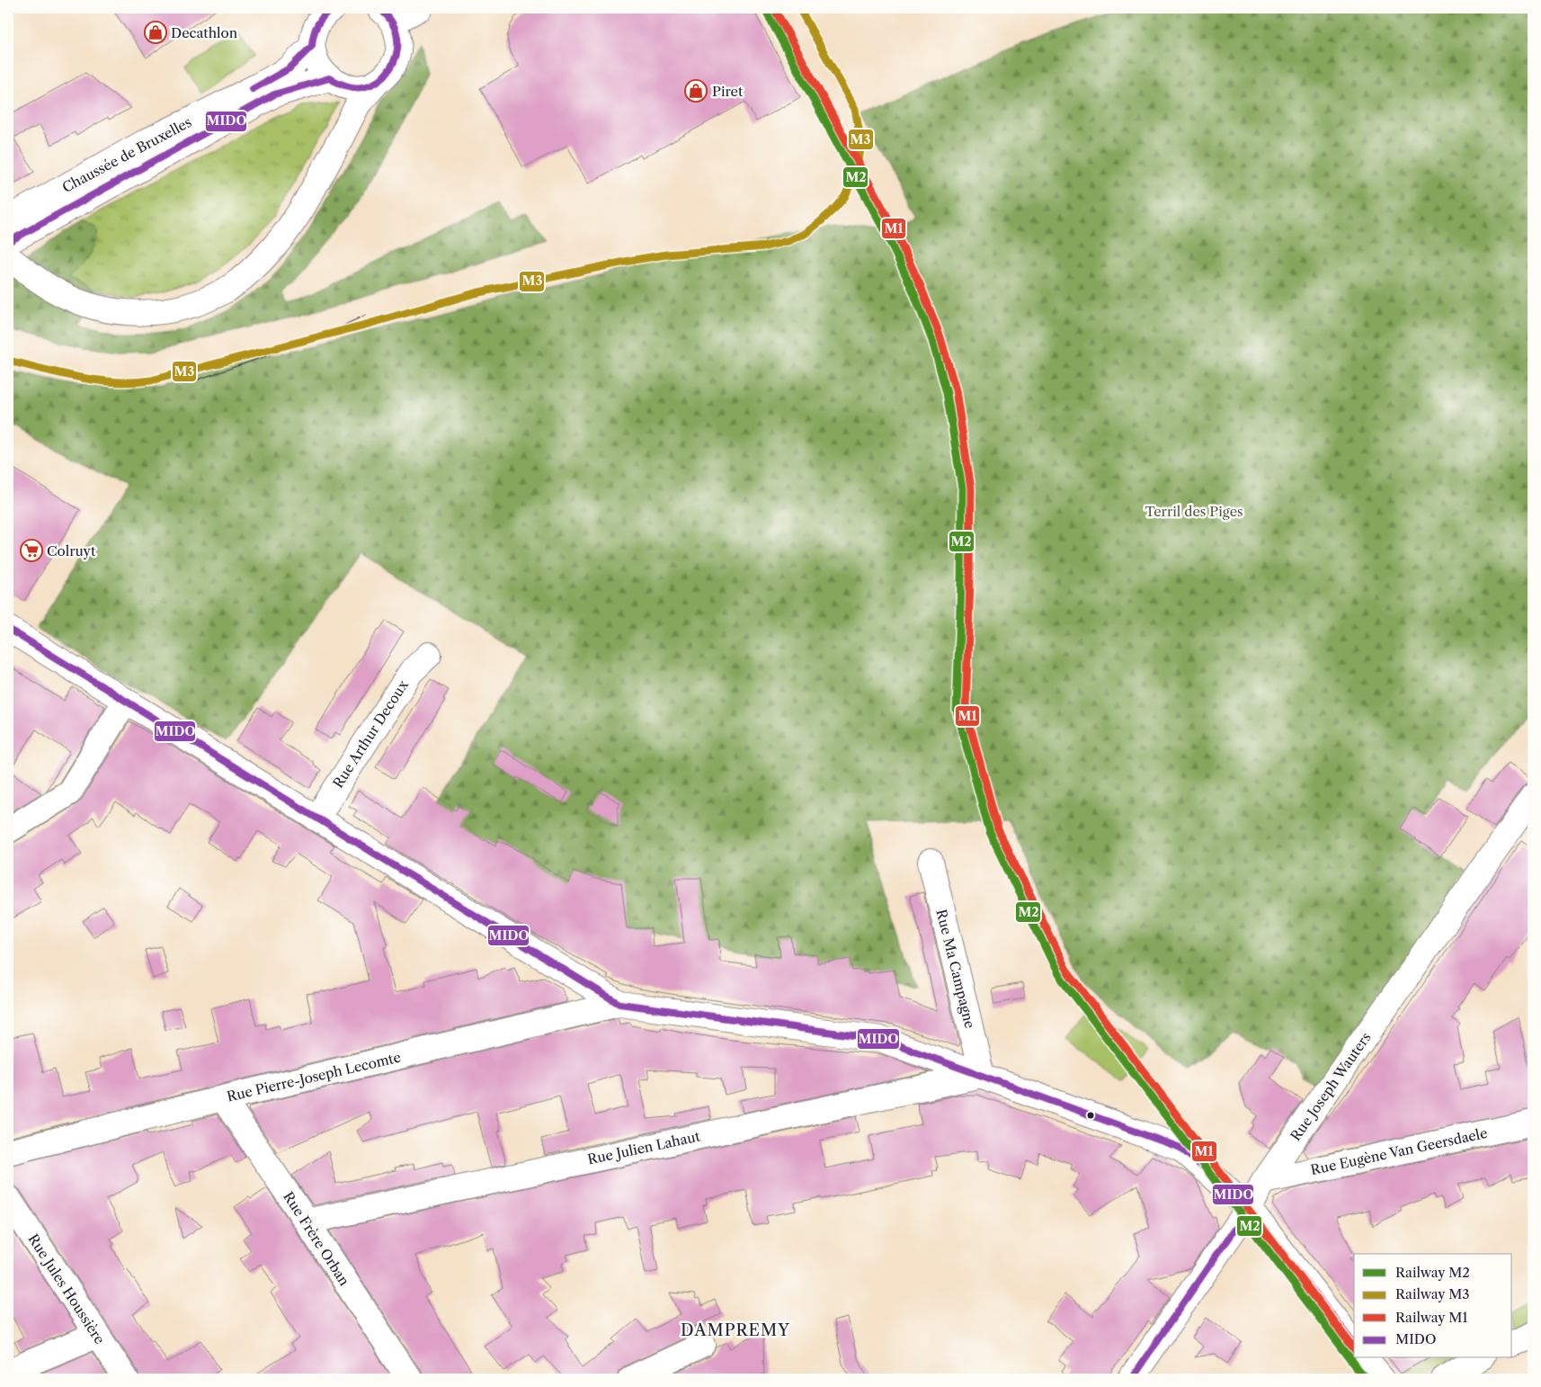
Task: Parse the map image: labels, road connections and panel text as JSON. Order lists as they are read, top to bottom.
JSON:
{
  "streets": {
    "main road": [
      "Chaussée de Bruxelles",
      "Rue Arthur Decoux",
      "Rue Ma Campagne",
      "Rue Pierre-Joseph Lecomte",
      "Rue Joseph Wauters",
      "Rue Julien Lahaut",
      "Rue Eugène Van Geersdaele",
      "Rue Frère Orban",
      "Rue Jules Houssière"
    ]
  },
  "crossings": [
    ["Rue Ma Campagne", "Rue Julien Lahaut"],
    ["Rue Pierre-Joseph Lecomte", "Rue Frère Orban"],
    ["Rue Joseph Wauters", "Rue Eugène Van Geersdaele"],
    ["Rue Julien Lahaut", "Rue Frère Orban"]
  ],
  "districts": ["DAMPREMY"],
  "parks": ["Terril des Piges"],
  "places": {
    "shop": ["Decathlon", "Piret"],
    "supermarket": ["Colruyt"]
  },
  "lines": [
    "rail line M2",
    "rail line M3",
    "rail line M1",
    "transit line MIDO"
  ],
  "legend": [
    "Railway M2",
    "Railway M3",
    "Railway M1",
    "MIDO"
  ]
}
